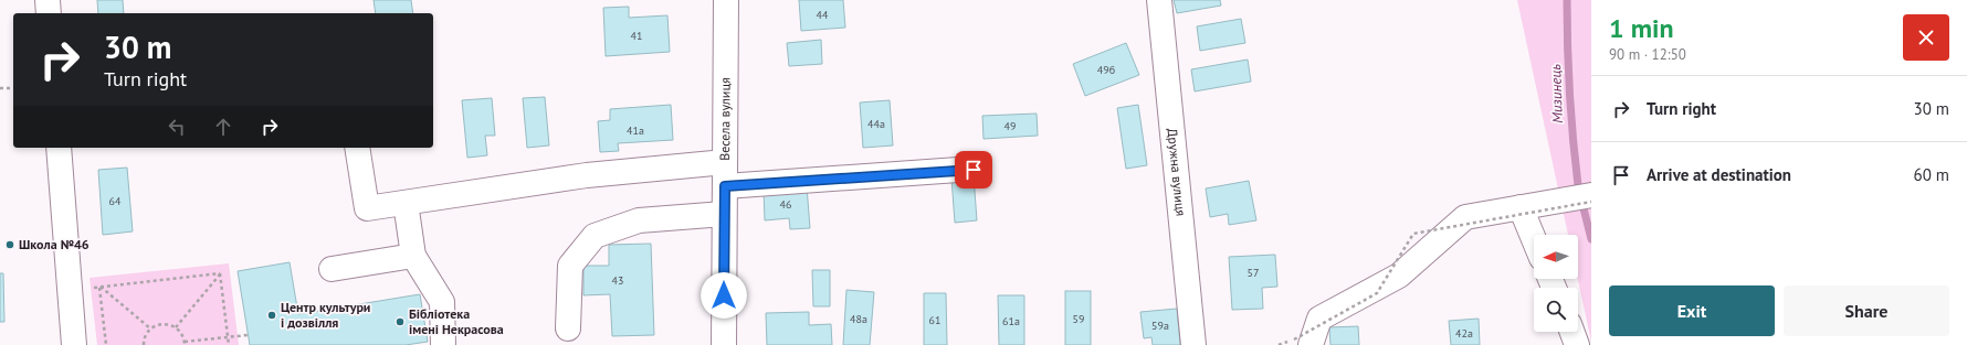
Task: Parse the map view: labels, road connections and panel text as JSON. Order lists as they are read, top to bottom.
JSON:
{
  "streets": {
    "street": ["Весела вулиця", "Дружна вулиця"]
  },
  "water": ["Мизинець"],
  "places": ["Школа №46", "Центр культури і дозвілля", "Бібліотека імені Некрасова"],
  "house_numbers": [
    "44",
    "41",
    "49б",
    "44а",
    "49",
    "41а",
    "64",
    "46",
    "57",
    "43",
    "48а",
    "59",
    "61",
    "61а",
    "59а",
    "42а"
  ],
  "north": "left",
  "page": {
    "heading": ["1 min", "90 m · 12:50"],
    "turn": ["30 m", "Turn right"],
    "list": [
      {
        "name": "Turn right",
        "value": "30 m"
      },
      {
        "name": "Arrive at destination",
        "value": "60 m"
      }
    ],
    "buttons": ["Exit", "Share"]
  }
}
